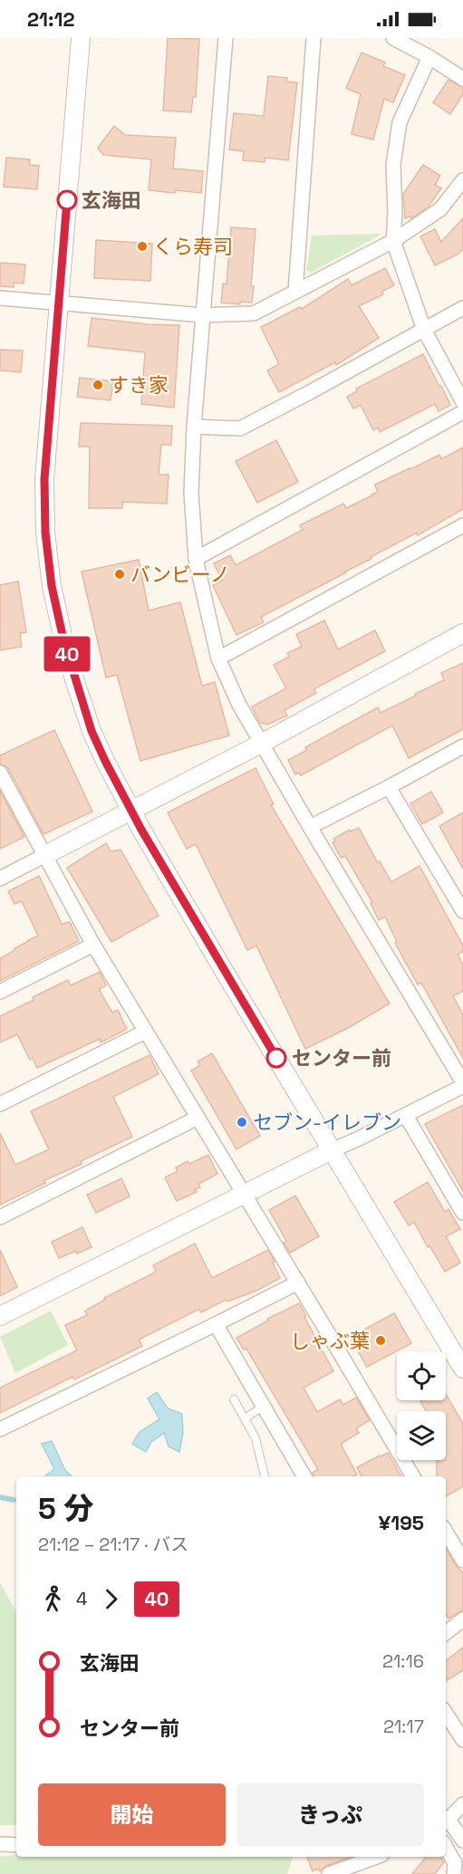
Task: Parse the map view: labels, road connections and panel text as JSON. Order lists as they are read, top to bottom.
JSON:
{
  "places": [
    "玄海田",
    "くら寿司",
    "すき家",
    "バンビーノ",
    "センター前",
    "セブン-イレブン",
    "しゃぶ葉"
  ],
  "lines": ["bus line 40"],
  "page": {
    "status": "21:12",
    "on_map": "40",
    "heading": ["5 分", "21:12 – 21:17 · バス", "¥195"],
    "legs": ["4", "40"],
    "list": [
      {
        "name": "玄海田",
        "value": "21:16"
      },
      {
        "name": "センター前",
        "value": "21:17"
      }
    ],
    "buttons": ["開始", "きっぷ"]
  }
}
